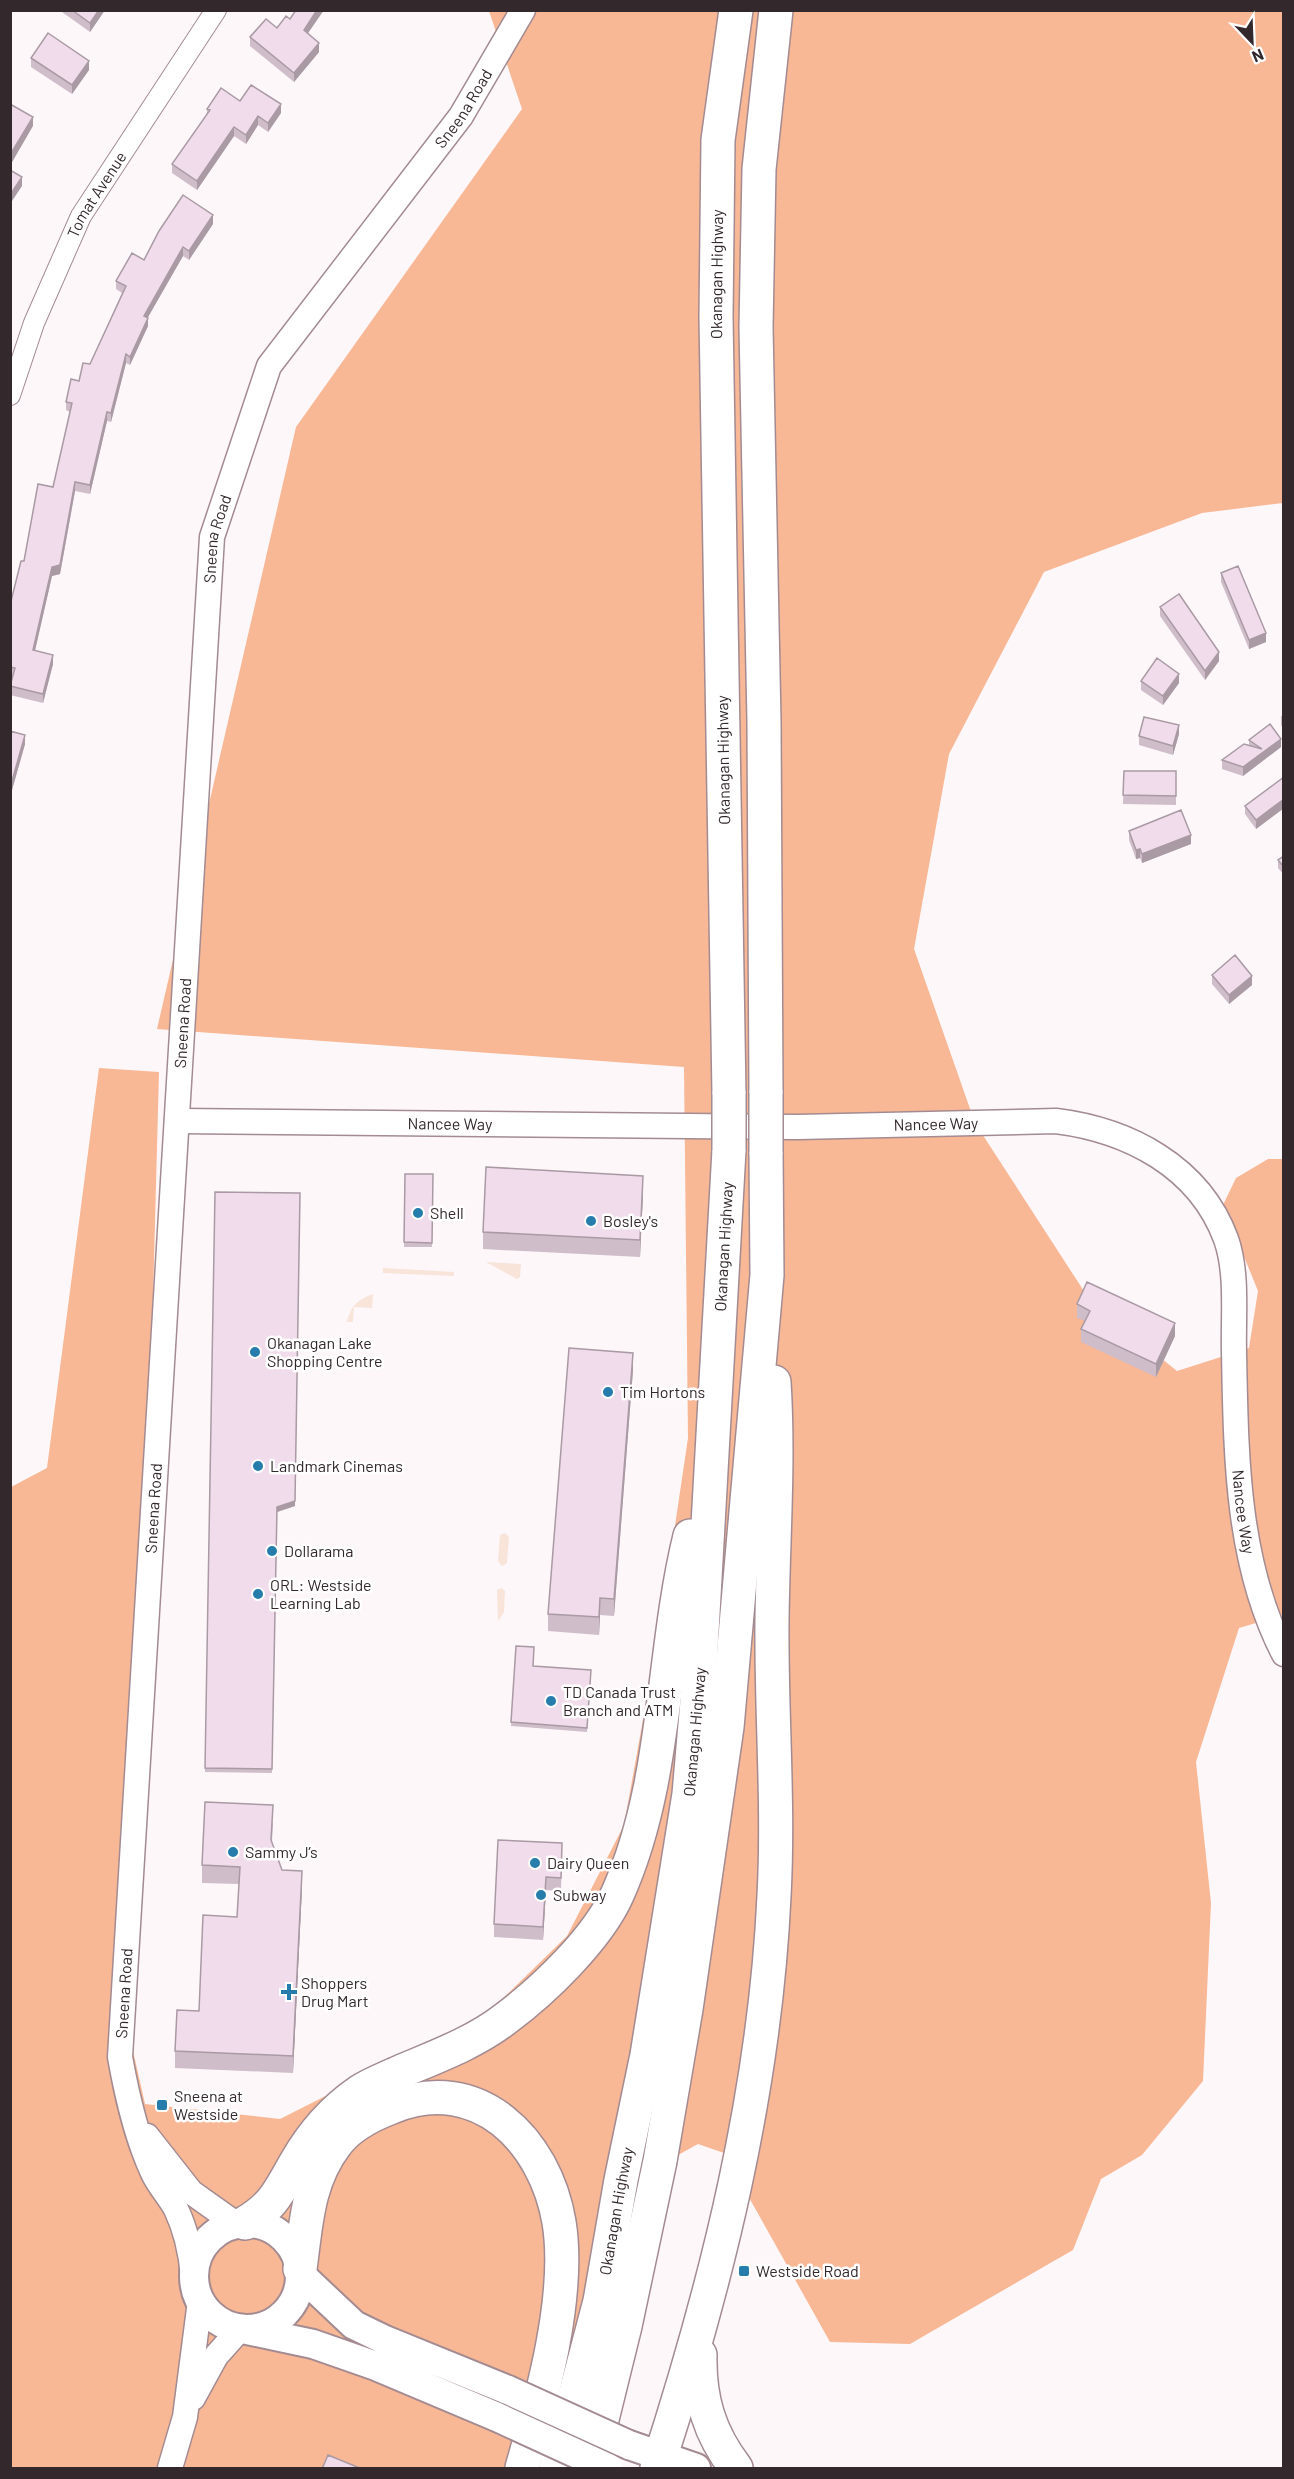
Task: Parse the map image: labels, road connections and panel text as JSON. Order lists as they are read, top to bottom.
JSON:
{
  "streets": {
    "highway": ["Okanagan Highway"],
    "street": ["Sneena Road", "Tomat Avenue", "Nancee Way"]
  },
  "crossings": [
    ["Sneena Road", "Nancee Way"]
  ],
  "places": {
    "other": [
      "Shell",
      "Bosley's",
      "Okanagan Lake Shopping Centre",
      "Tim Hortons",
      "Landmark Cinemas",
      "Dollarama",
      "ORL: Westside Learning Lab",
      "TD Canada Trust Branch and ATM",
      "Sammy J’s",
      "Dairy Queen",
      "Subway"
    ],
    "health": ["Shoppers Drug Mart"],
    "transit": ["Sneena at Westside", "Westside Road"]
  },
  "north": "bottom right"
}
